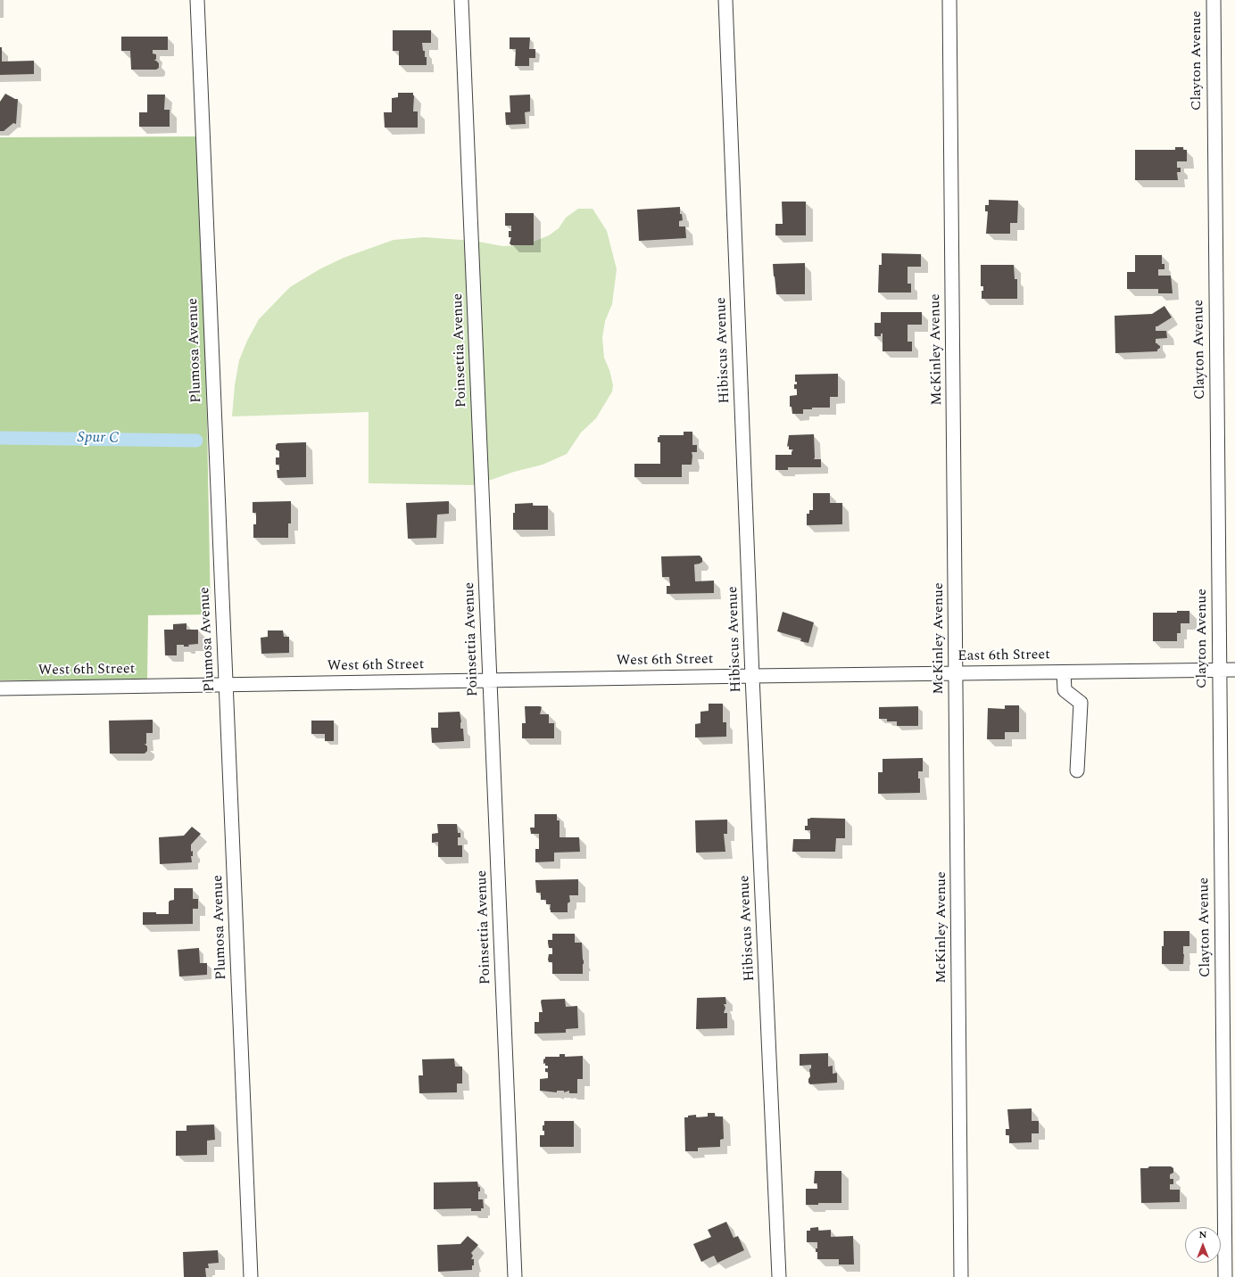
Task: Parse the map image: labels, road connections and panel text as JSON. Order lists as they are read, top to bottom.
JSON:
{
  "streets": {
    "street": [
      "Clayton Avenue",
      "McKinley Avenue",
      "Plumosa Avenue",
      "Poinsettia Avenue",
      "Hibiscus Avenue",
      "East 6th Street",
      "West 6th Street"
    ]
  },
  "crossings": [
    ["Clayton Avenue", "East 6th Street"],
    ["McKinley Avenue", "East 6th Street"],
    ["Plumosa Avenue", "West 6th Street"],
    ["Poinsettia Avenue", "West 6th Street"],
    ["Hibiscus Avenue", "East 6th Street"],
    ["Hibiscus Avenue", "West 6th Street"],
    ["East 6th Street", "West 6th Street"]
  ],
  "water": ["Spur C"],
  "north": "top"
}
